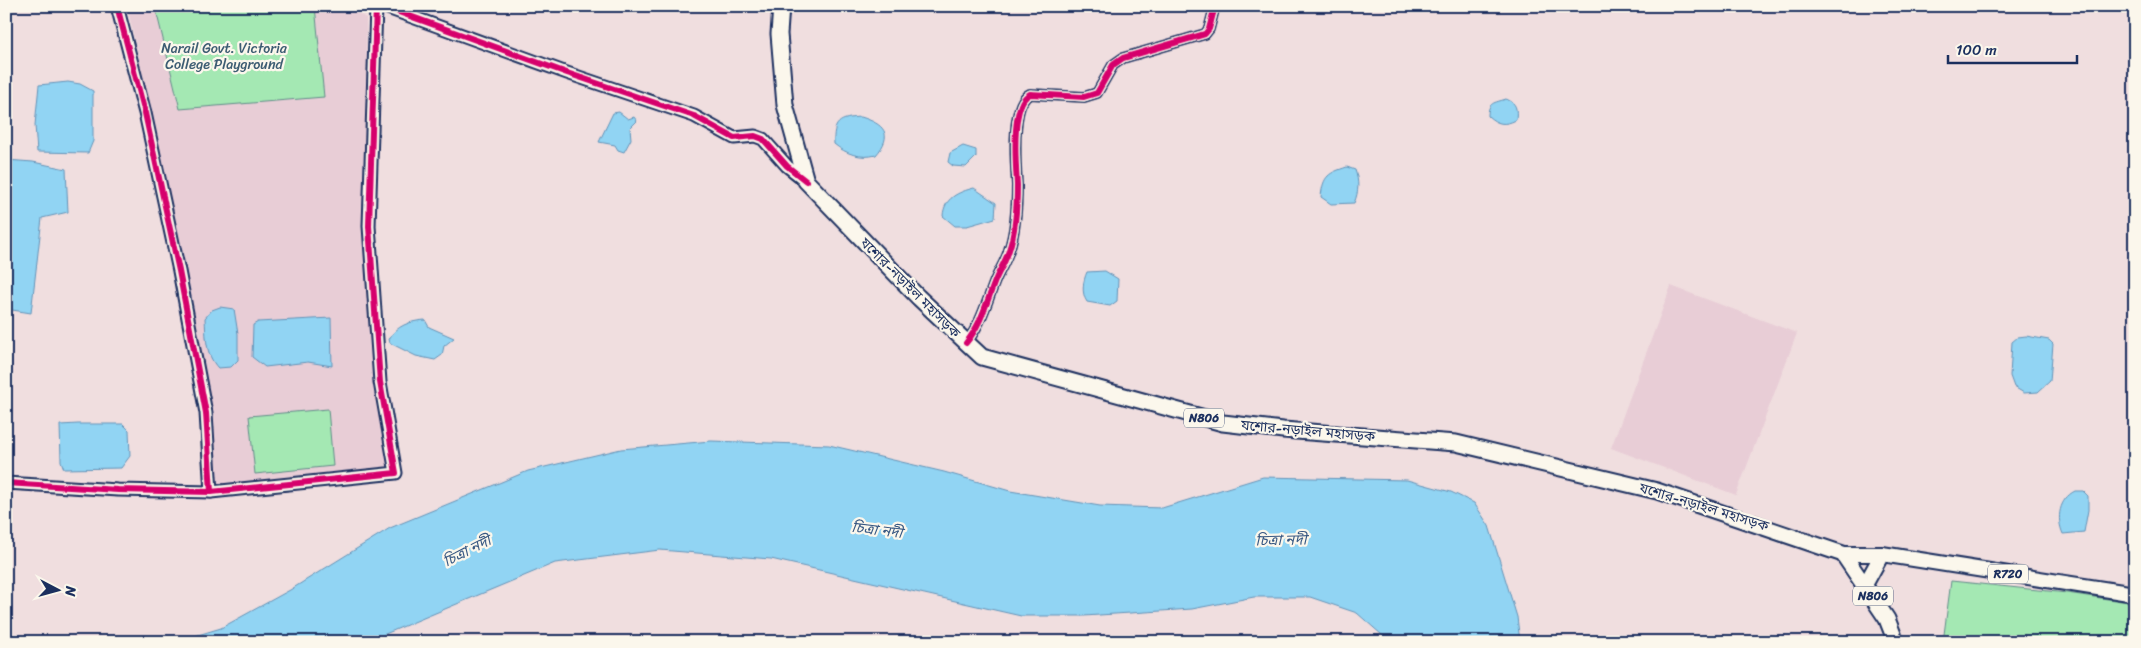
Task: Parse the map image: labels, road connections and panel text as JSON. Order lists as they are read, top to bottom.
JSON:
{
  "streets": {
    "highway": ["যশোর-নড়াইল মহাসড়ক", "N806"],
    "main road": ["R720"]
  },
  "crossings": [
    ["যশোর-নড়াইল মহাসড়ক", "N806"],
    ["যশোর-নড়াইল মহাসড়ক", "R720"],
    ["N806", "R720"]
  ],
  "water": ["চিত্রা নদী"],
  "parks": ["Narail Govt. Victoria College Playground"],
  "scale_bar": "100 m",
  "north": "right"
}
